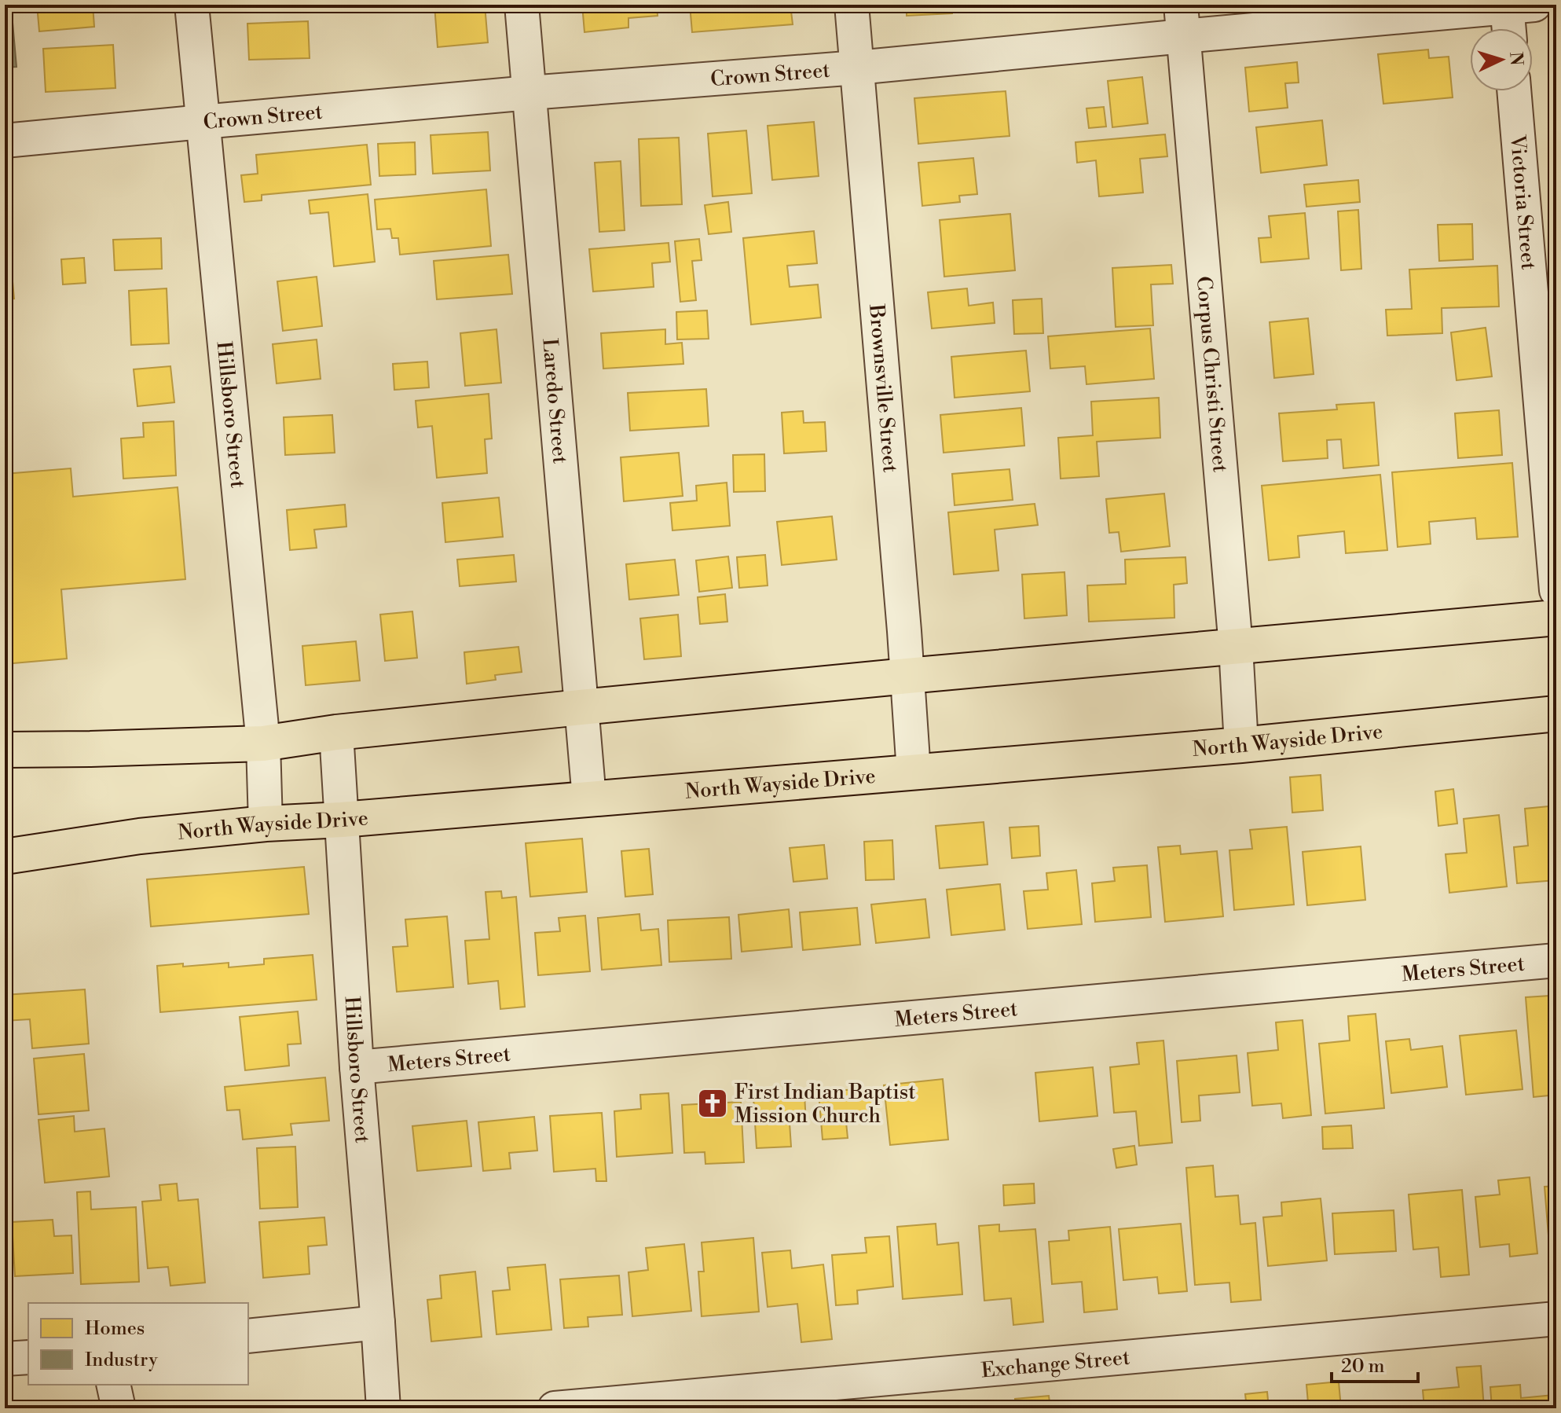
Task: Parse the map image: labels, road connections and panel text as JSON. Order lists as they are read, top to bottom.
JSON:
{
  "streets": {
    "main road": ["North Wayside Drive"],
    "street": [
      "Crown Street",
      "Victoria Street",
      "Corpus Christi Street",
      "Brownsville Street",
      "Laredo Street",
      "Hillsboro Street",
      "Meters Street",
      "Exchange Street"
    ]
  },
  "crossings": [
    ["Crown Street", "Corpus Christi Street"],
    ["Crown Street", "Brownsville Street"],
    ["Crown Street", "Laredo Street"],
    ["Crown Street", "Hillsboro Street"],
    ["Corpus Christi Street", "North Wayside Drive"],
    ["Brownsville Street", "North Wayside Drive"],
    ["Laredo Street", "North Wayside Drive"],
    ["Hillsboro Street", "North Wayside Drive"],
    ["Hillsboro Street", "Meters Street"]
  ],
  "places": {
    "church": ["First Indian Baptist Mission Church"]
  },
  "legend": ["Homes", "Industry"],
  "scale_bar": "20 m",
  "north": "right"
}
